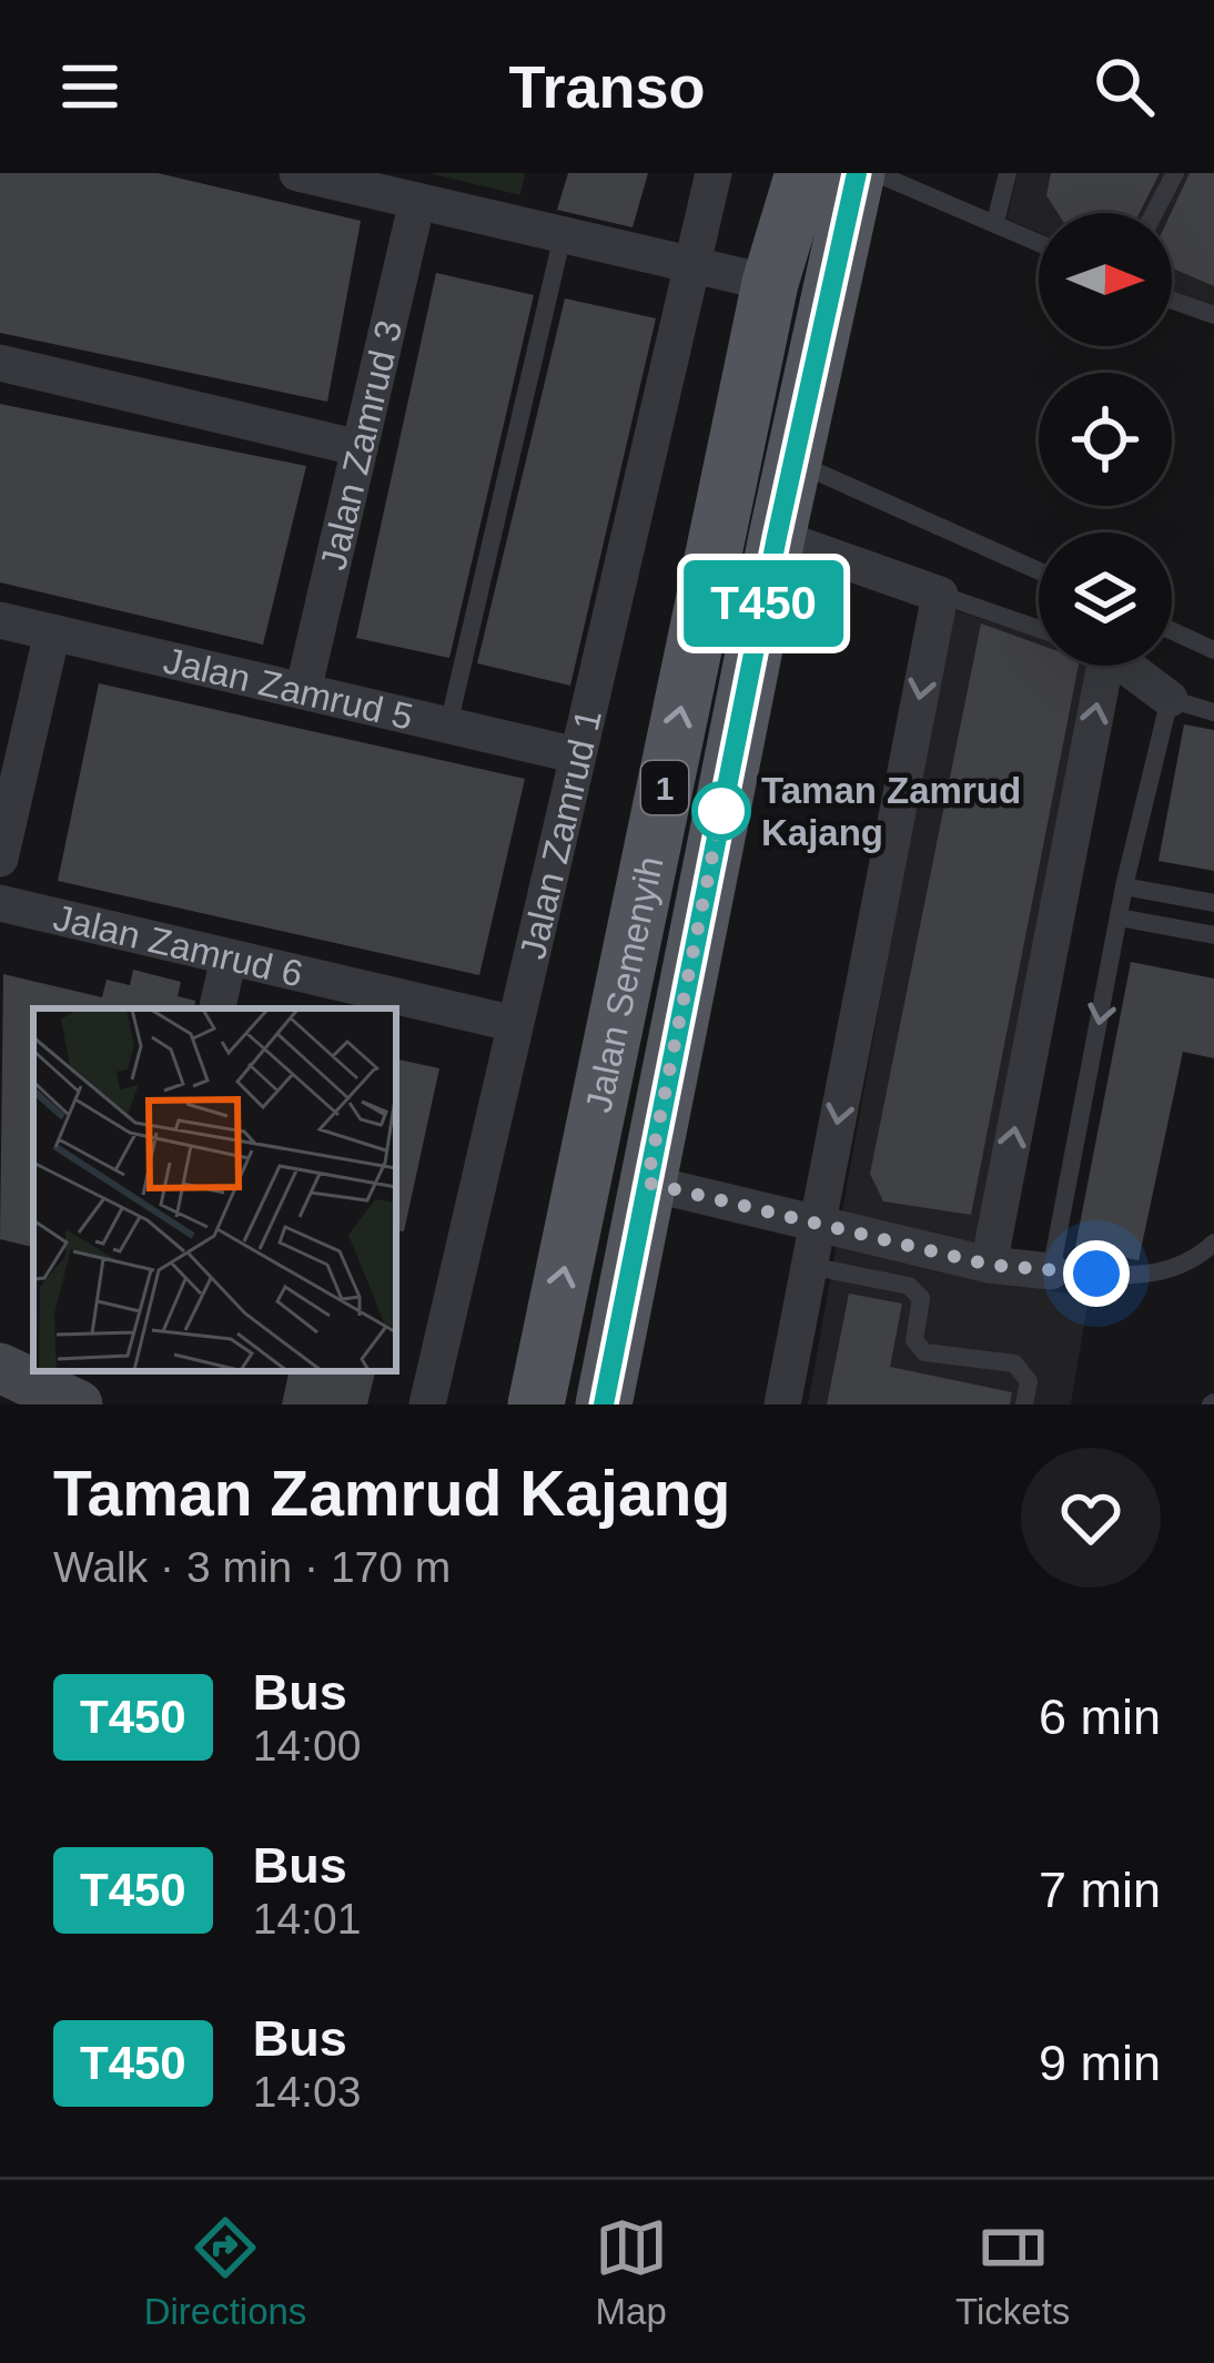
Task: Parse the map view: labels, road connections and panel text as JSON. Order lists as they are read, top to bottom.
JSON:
{
  "streets": {
    "main road": ["1", "Jalan Semenyih"],
    "street": [
      "Jalan Zamrud 3",
      "Jalan Zamrud 5",
      "Jalan Zamrud 1",
      "Jalan Zamrud 6"
    ]
  },
  "crossings": [
    ["Jalan Zamrud 3", "Jalan Zamrud 5"],
    ["Jalan Zamrud 5", "Jalan Zamrud 1"],
    ["Jalan Zamrud 1", "Jalan Zamrud 6"]
  ],
  "places": ["Taman Zamrud Kajang"],
  "lines": ["bus line T450"],
  "north": "right",
  "page": {
    "header": "Transo",
    "on_map": "T450",
    "heading": ["Taman Zamrud Kajang", "Walk · 3 min · 170 m"],
    "list": [
      {
        "mark": "T450",
        "name": "Bus",
        "note": "14:00",
        "value": "6 min"
      },
      {
        "mark": "T450",
        "name": "Bus",
        "note": "14:01",
        "value": "7 min"
      },
      {
        "mark": "T450",
        "name": "Bus",
        "note": "14:03",
        "value": "9 min"
      }
    ],
    "tabs": ["Directions", "Map", "Tickets"]
  }
}
